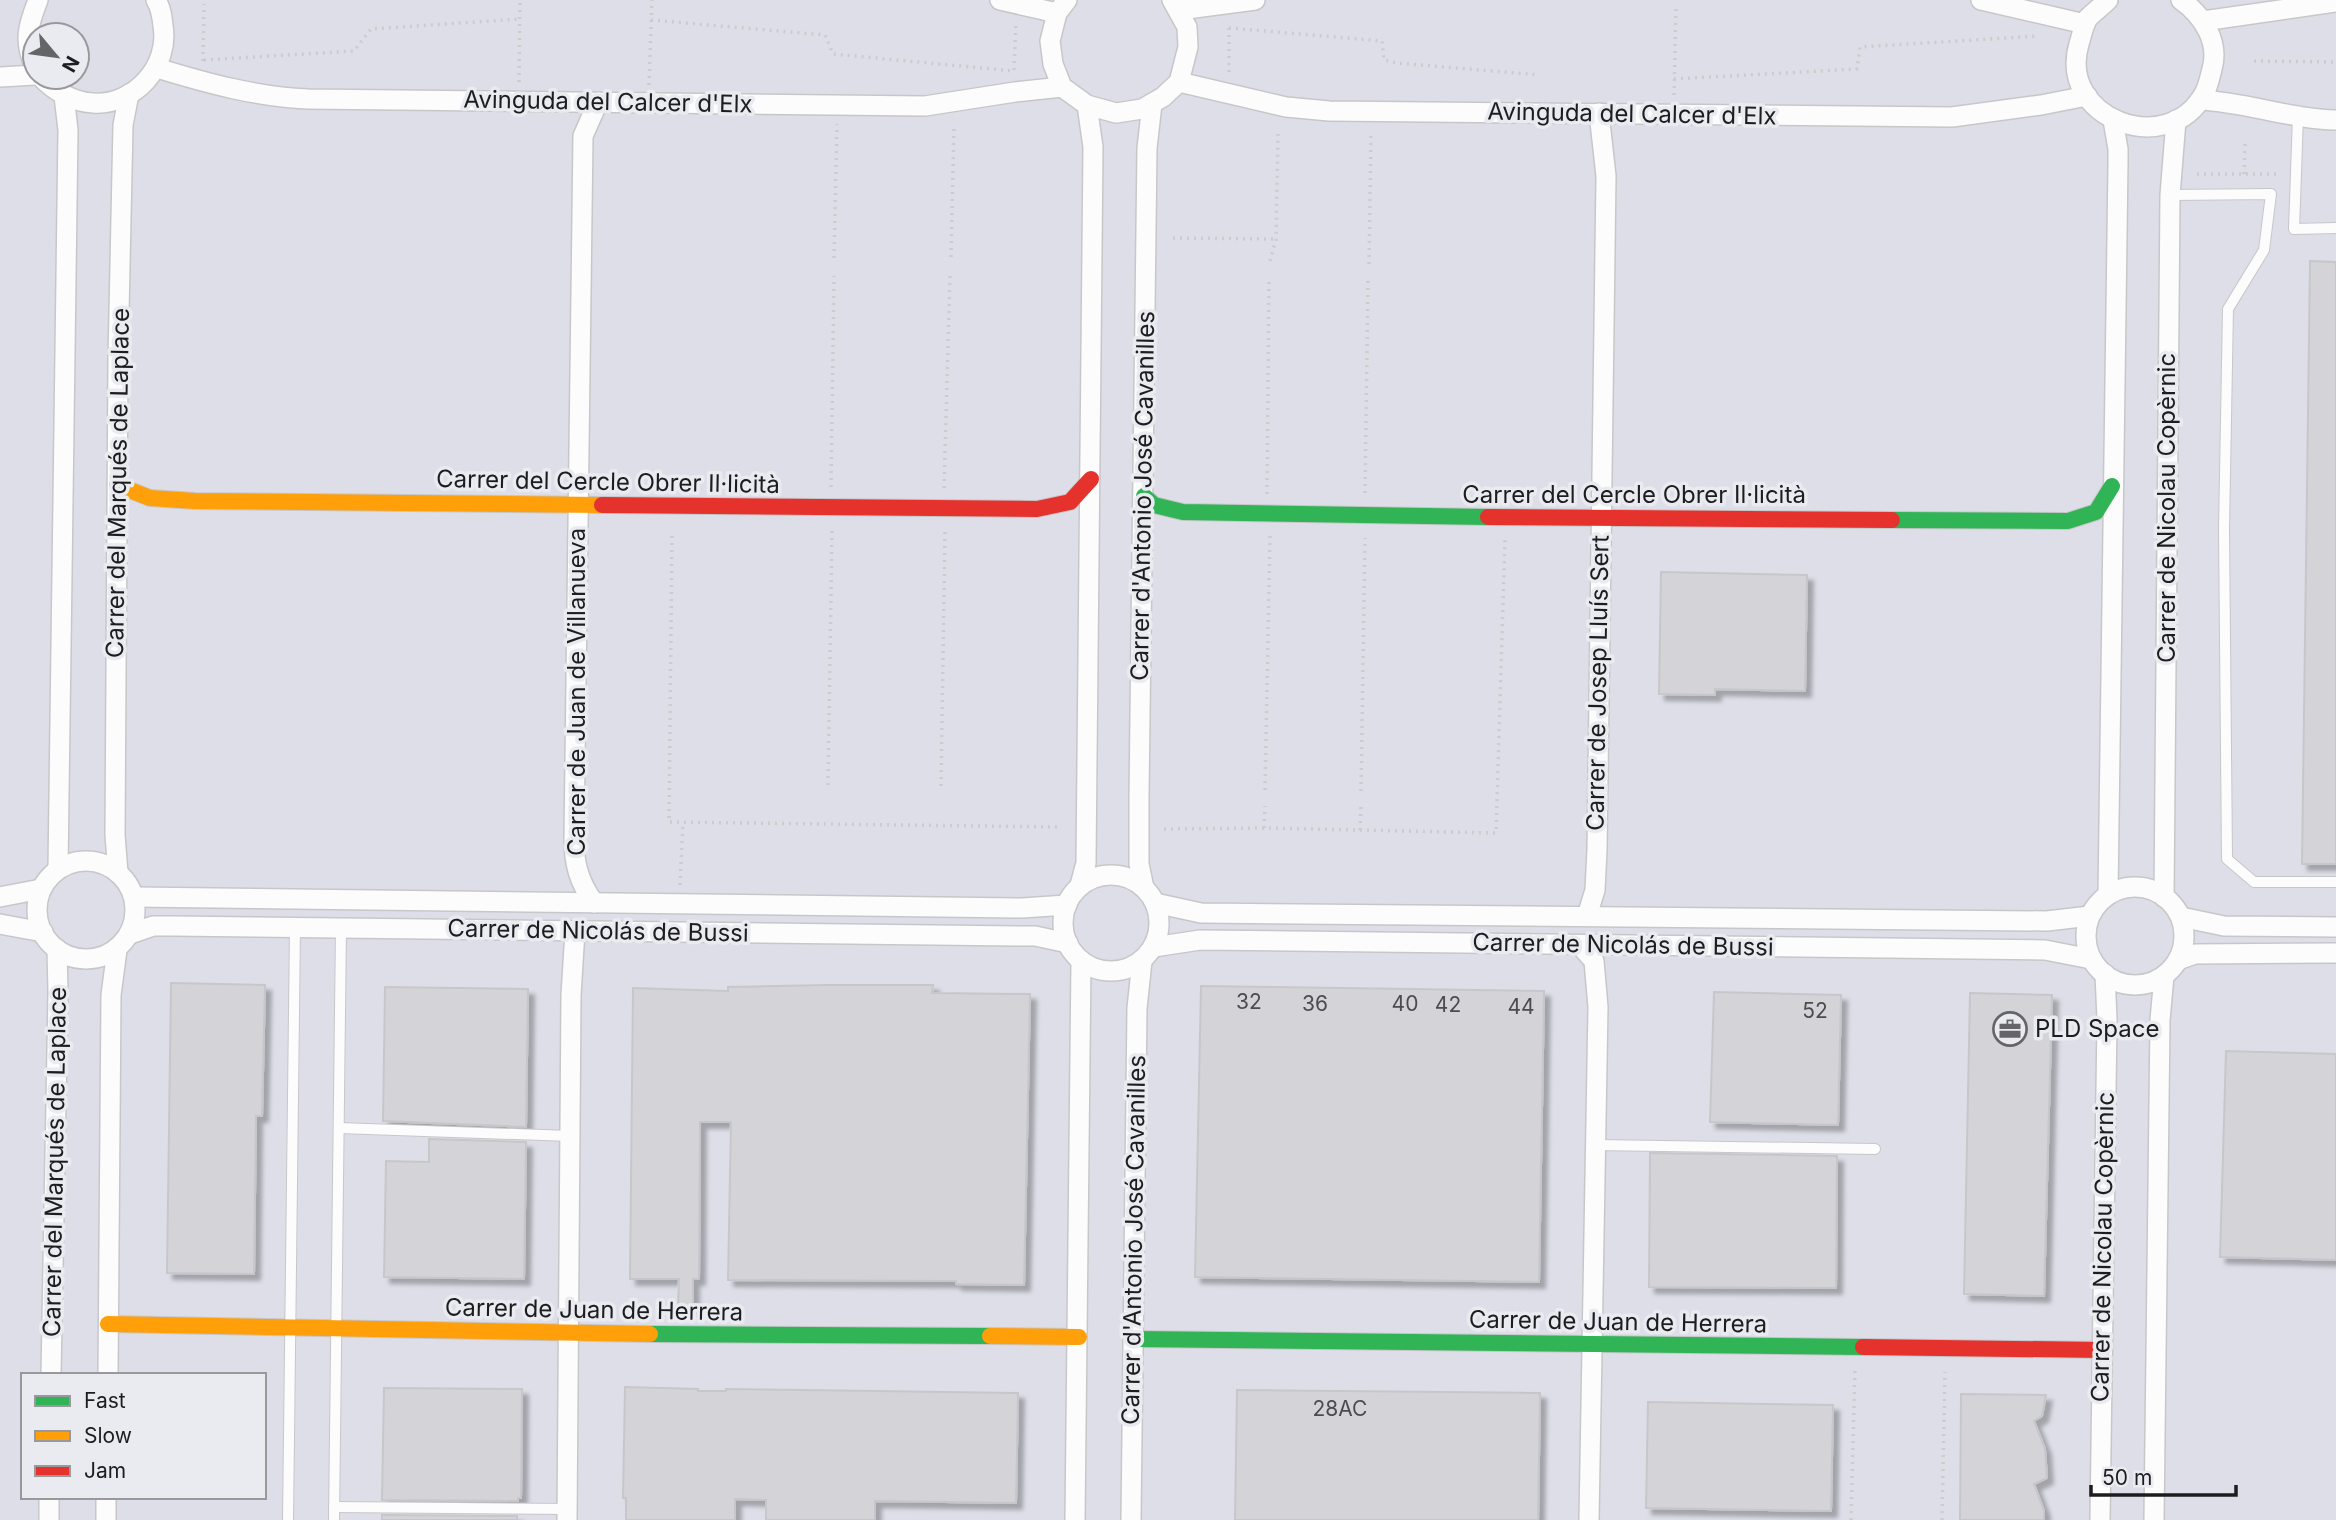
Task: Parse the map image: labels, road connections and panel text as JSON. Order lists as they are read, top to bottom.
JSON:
{
  "streets": {
    "street": [
      "Avinguda del Calcer d'Elx",
      "Carrer del Cercle Obrer Il·licità",
      "Carrer del Marqués de Laplace",
      "Carrer d'Antonio José Cavanilles",
      "Carrer de Nicolau Copèrnic",
      "Carrer de Josep Lluís Sert",
      "Carrer de Juan de Villanueva",
      "Carrer de Nicolás de Bussi",
      "Carrer de Juan de Herrera"
    ]
  },
  "crossings": [
    ["Avinguda del Calcer d'Elx", "Carrer de Josep Lluís Sert"],
    ["Avinguda del Calcer d'Elx", "Carrer de Juan de Villanueva"],
    ["Carrer del Cercle Obrer Il·licità", "Carrer del Marqués de Laplace"],
    ["Carrer del Cercle Obrer Il·licità", "Carrer d'Antonio José Cavanilles"],
    ["Carrer del Cercle Obrer Il·licità", "Carrer de Josep Lluís Sert"],
    ["Carrer del Cercle Obrer Il·licità", "Carrer de Juan de Villanueva"],
    ["Carrer del Marqués de Laplace", "Carrer de Nicolás de Bussi"],
    ["Carrer d'Antonio José Cavanilles", "Carrer de Nicolás de Bussi"],
    ["Carrer d'Antonio José Cavanilles", "Carrer de Juan de Herrera"],
    ["Carrer de Nicolau Copèrnic", "Carrer de Nicolás de Bussi"],
    ["Carrer de Nicolau Copèrnic", "Carrer de Juan de Herrera"],
    ["Carrer de Josep Lluís Sert", "Carrer de Nicolás de Bussi"],
    ["Carrer de Juan de Villanueva", "Carrer de Nicolás de Bussi"]
  ],
  "places": {
    "office": ["PLD Space"]
  },
  "house_numbers": [
    "32",
    "36",
    "40",
    "42",
    "44",
    "52",
    "28AC"
  ],
  "legend": ["Fast", "Slow", "Jam"],
  "scale_bar": "50 m",
  "north": "bottom right"
}
